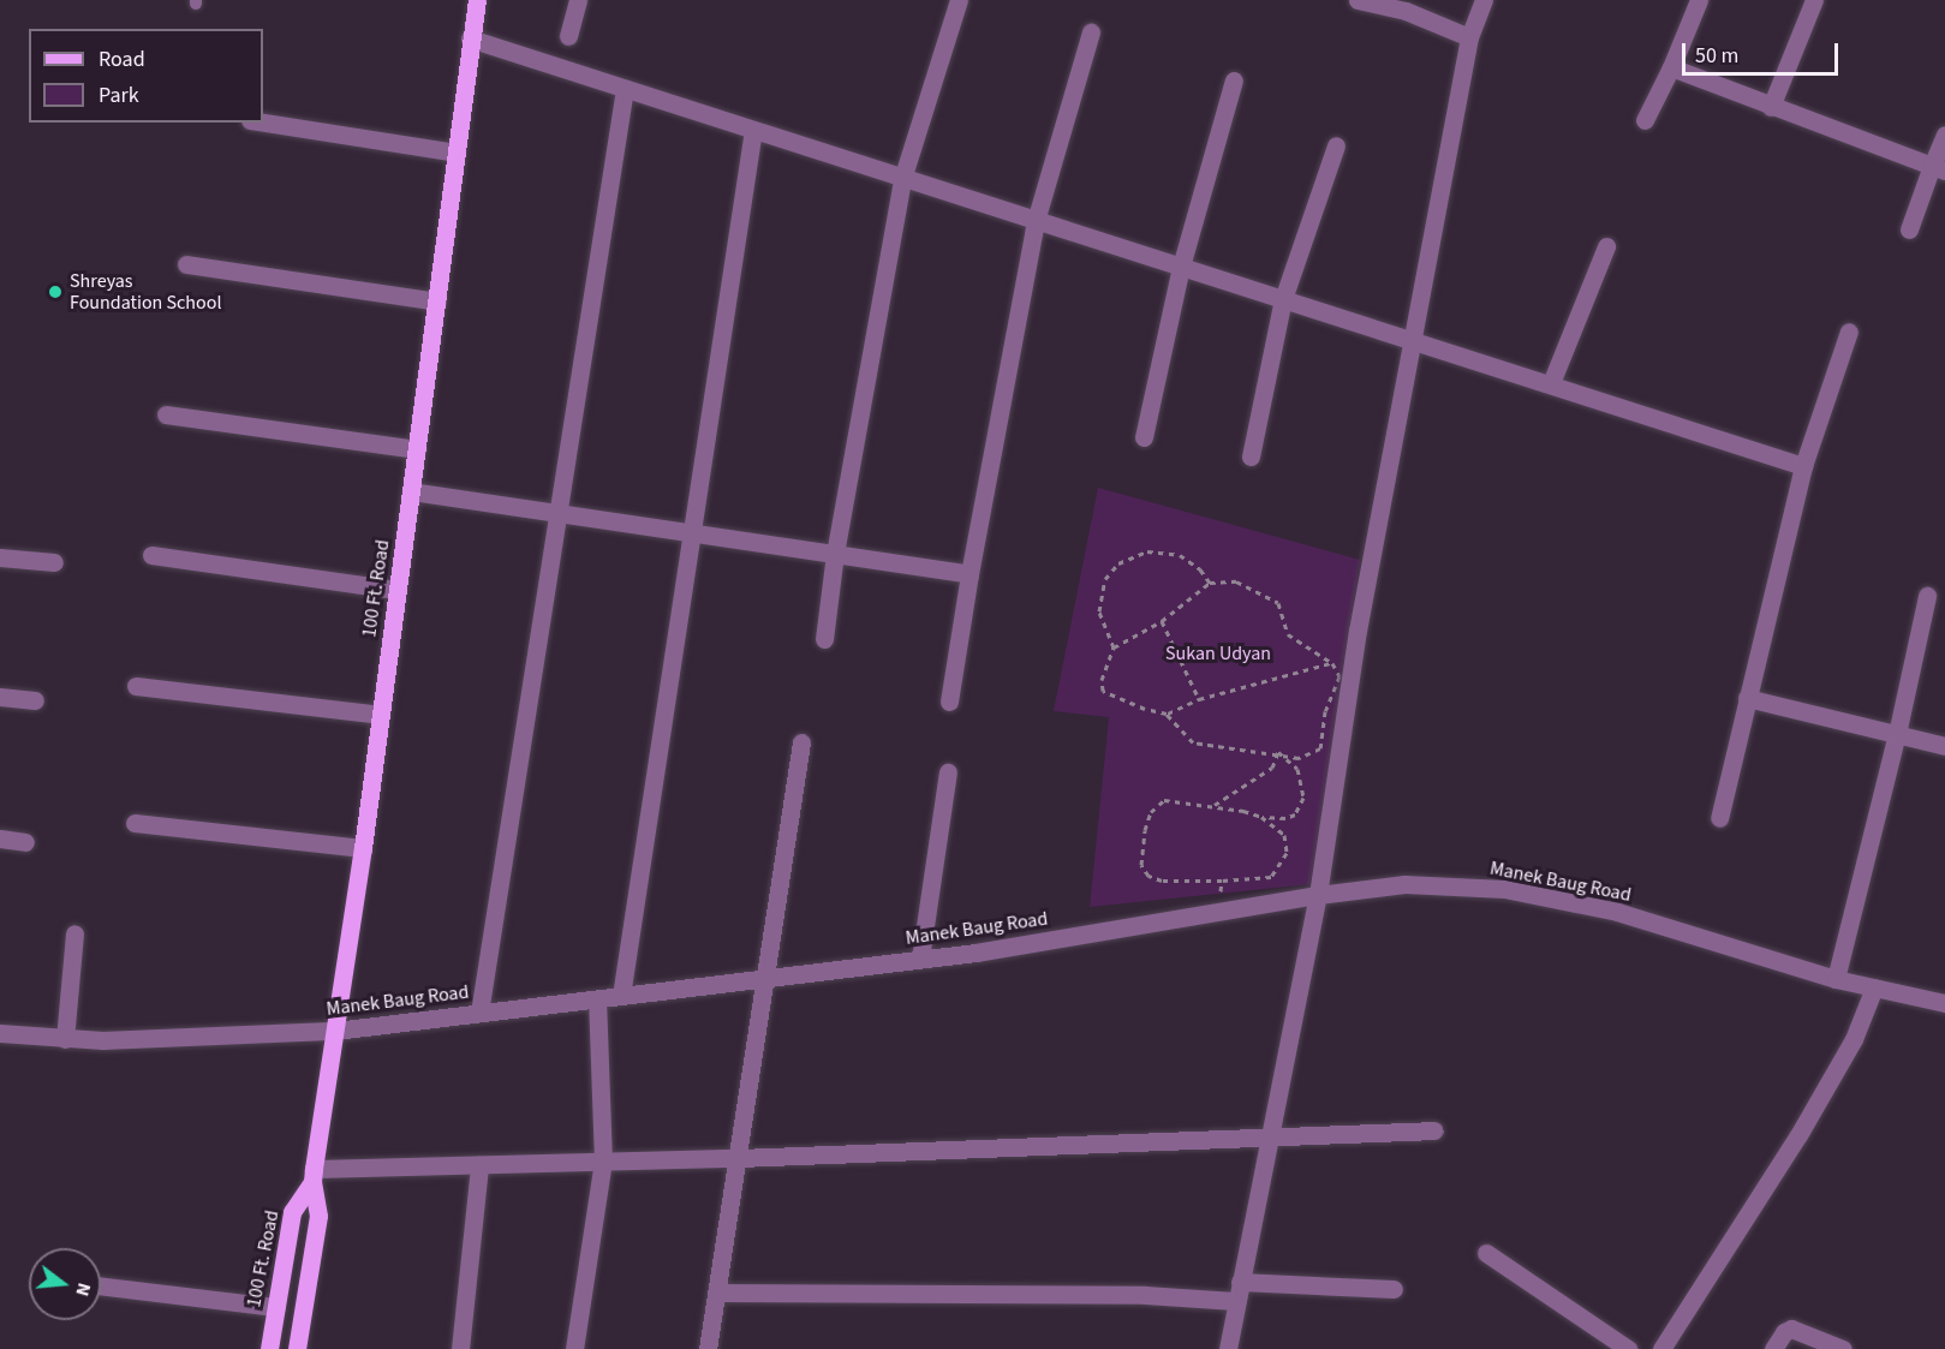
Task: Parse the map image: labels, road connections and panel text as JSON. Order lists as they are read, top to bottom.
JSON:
{
  "streets": {
    "main road": ["100 Ft. Road"],
    "street": ["Manek Baug Road"]
  },
  "crossings": [
    ["100 Ft. Road", "Manek Baug Road"]
  ],
  "parks": ["Sukan Udyan"],
  "places": ["Shreyas Foundation School"],
  "legend": ["Road", "Park"],
  "scale_bar": "50 m",
  "north": "right"
}
